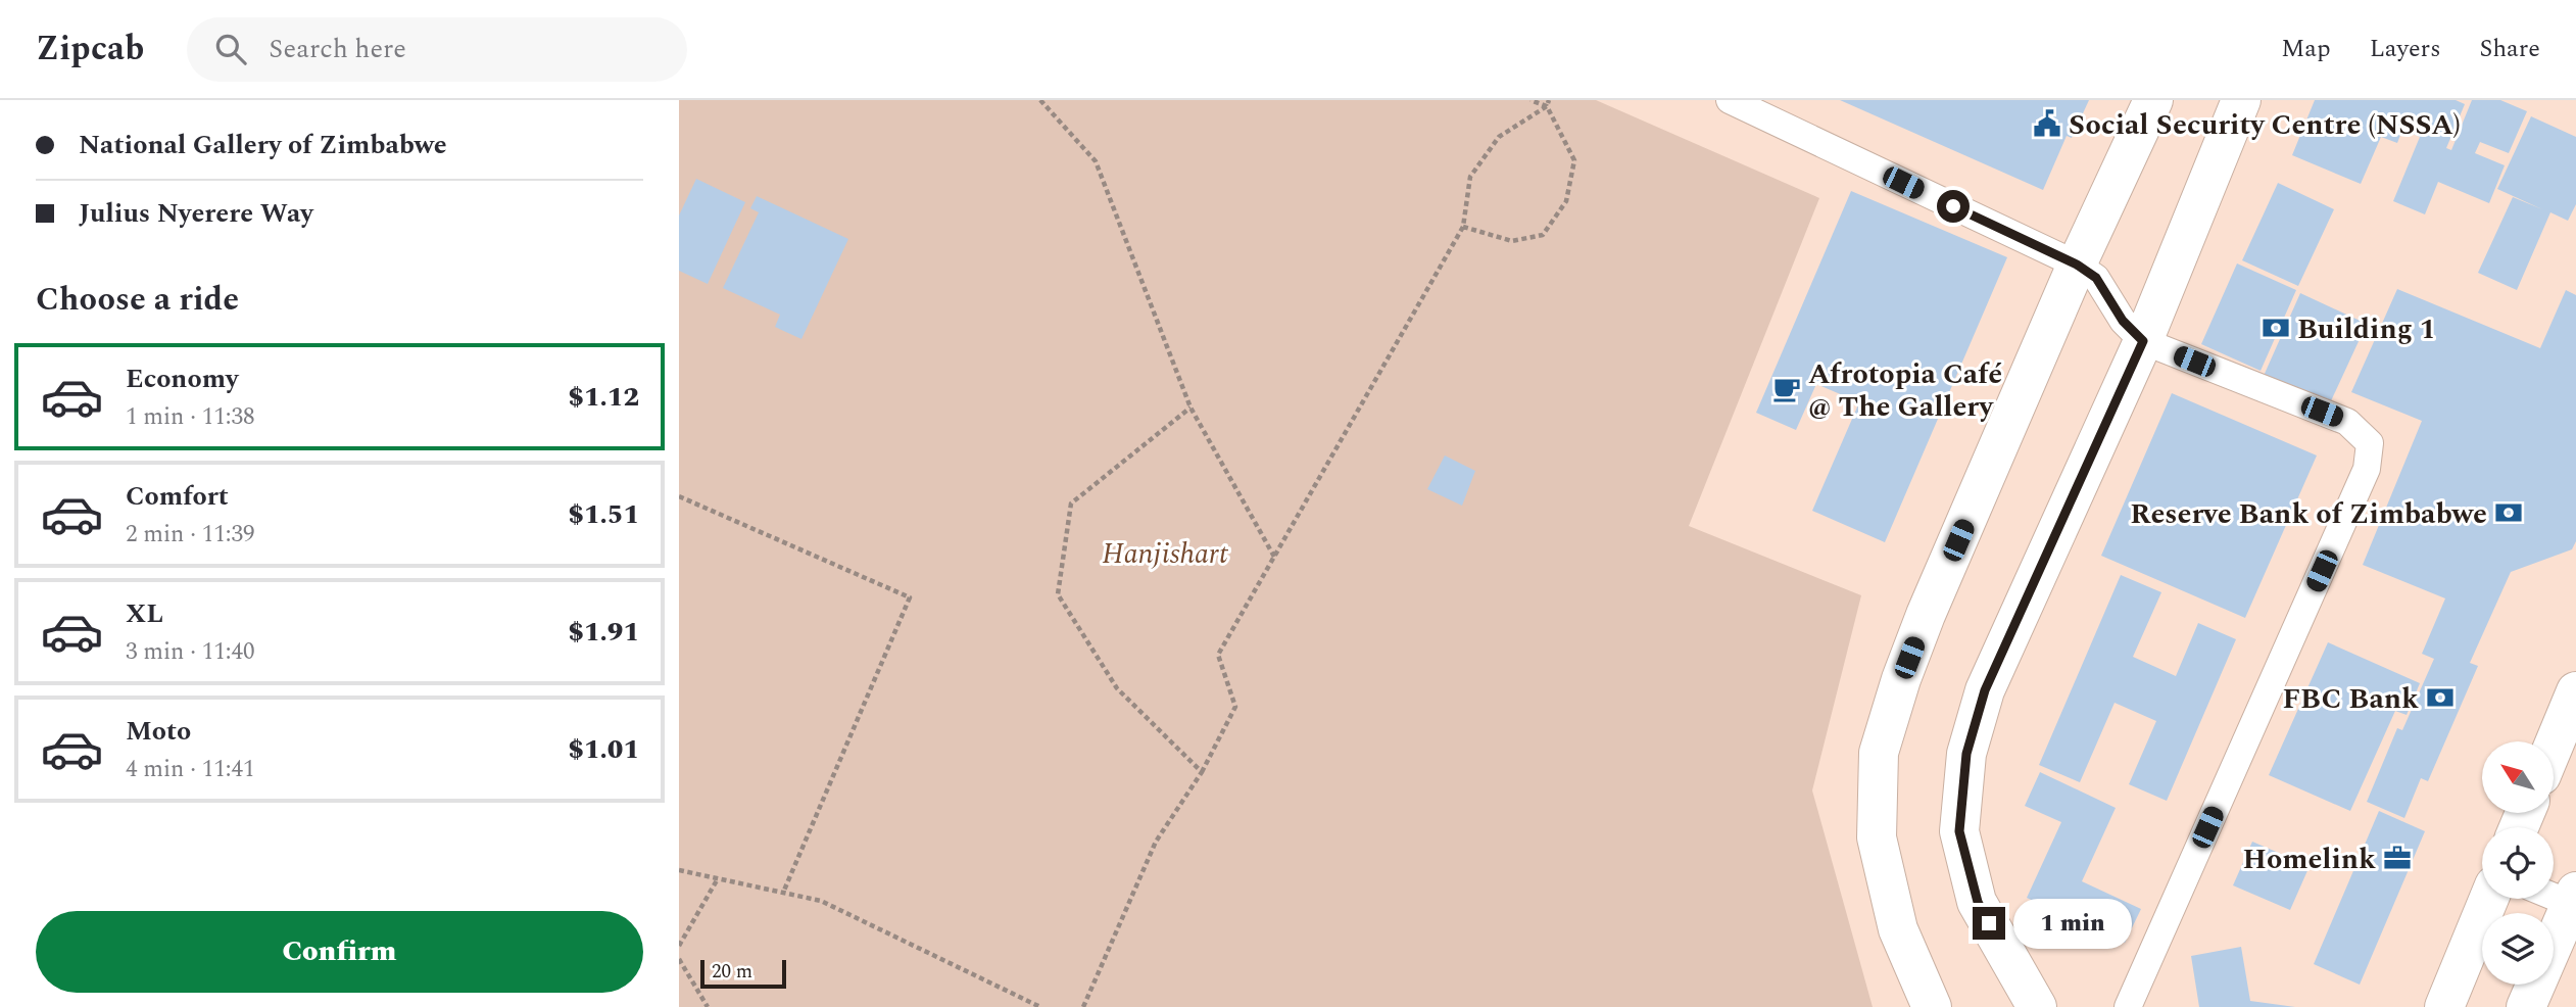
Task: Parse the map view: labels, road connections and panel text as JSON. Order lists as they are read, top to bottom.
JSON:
{
  "parks": ["Hanjishart"],
  "places": {
    "public building": ["Social Security Centre (NSSA)"],
    "bank": ["Building 1", "Reserve Bank of Zimbabwe", "FBC Bank"],
    "cafe": ["Afrotopia Café @ The Gallery"],
    "office": ["Homelink"]
  },
  "scale_bar": "20 m",
  "north": "top left",
  "page": {
    "header": "Zipcab",
    "search": "Search here",
    "nav": ["Map", "Layers", "Share"],
    "banner": ["National Gallery of Zimbabwe", "Julius Nyerere Way"],
    "heading": "Choose a ride",
    "list": [
      {
        "name": "Economy",
        "note": "1 min · 11:38",
        "value": "$1.12"
      },
      {
        "name": "Comfort",
        "note": "2 min · 11:39",
        "value": "$1.51"
      },
      {
        "name": "XL",
        "note": "3 min · 11:40",
        "value": "$1.91"
      },
      {
        "name": "Moto",
        "note": "4 min · 11:41",
        "value": "$1.01"
      }
    ],
    "buttons": "Confirm",
    "bubble": "1 min",
    "scale": "20 m"
  }
}
